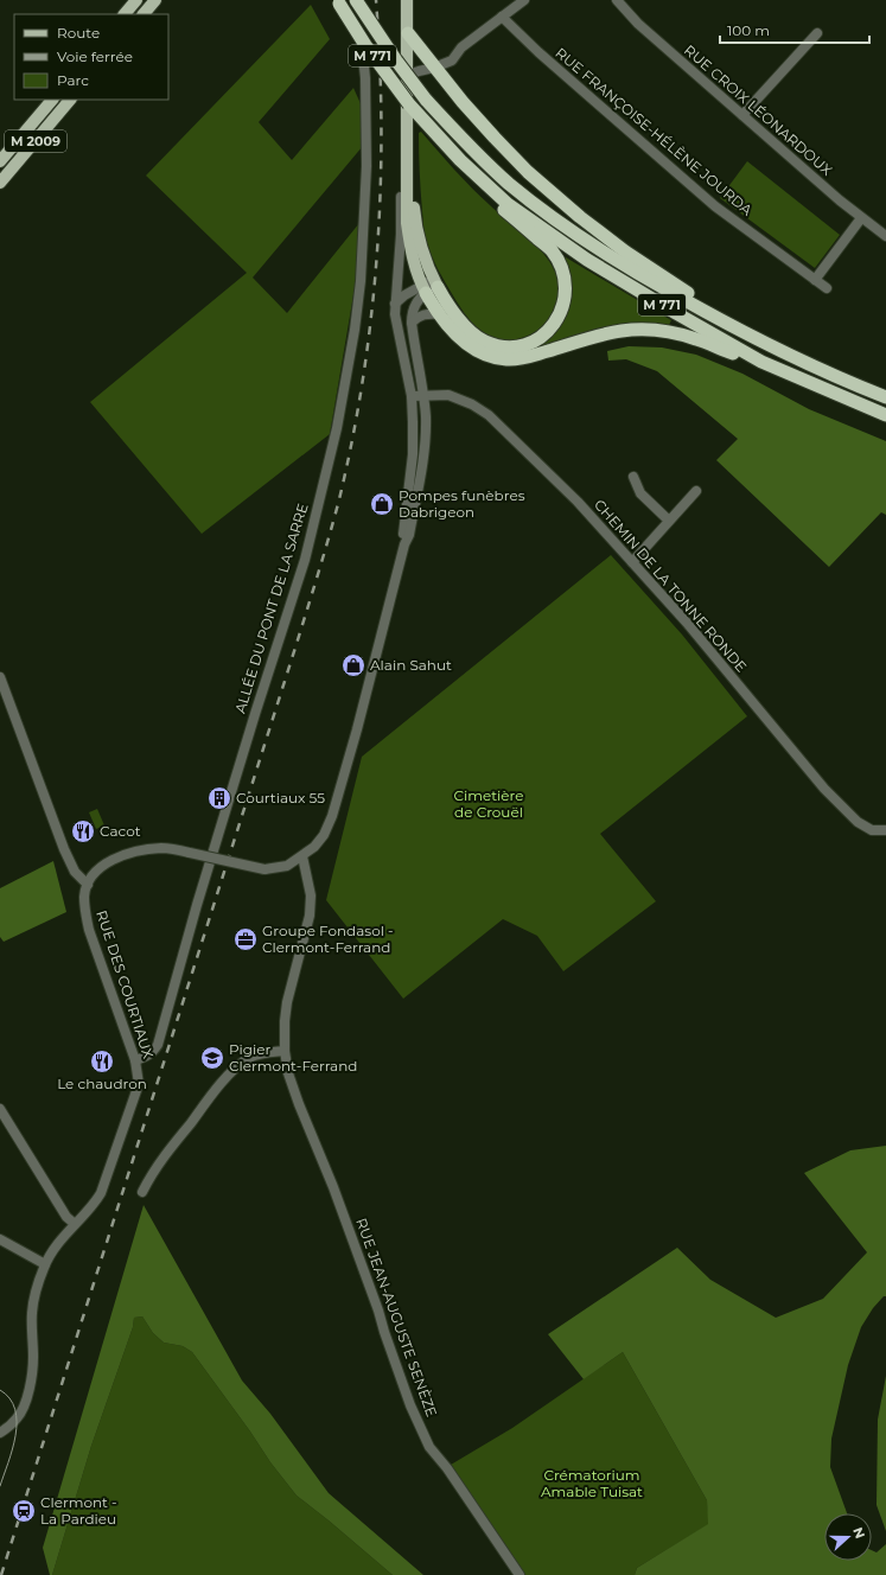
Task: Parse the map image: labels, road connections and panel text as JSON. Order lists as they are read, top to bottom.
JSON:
{
  "streets": {
    "highway": ["M 771"],
    "main road": ["M 2009"],
    "street": [
      "RUE CROIX LÉONARDOUX",
      "RUE FRANÇOISE-HÉLÈNE JOURDA",
      "CHEMIN DE LA TONNE RONDE",
      "ALLÉE DU PONT DE LA SARRE",
      "RUE DES COURTIAUX",
      "RUE JEAN-AUGUSTE SENÈZE"
    ]
  },
  "crossings": [
    ["ALLÉE DU PONT DE LA SARRE", "RUE DES COURTIAUX"]
  ],
  "parks": ["Cimetière de Crouël", "Crématorium Amable Tuisat"],
  "places": {
    "shop": ["Pompes funèbres Dabrigeon", "Alain Sahut"],
    "building": ["Courtiaux 55"],
    "restaurant": ["Cacot", "Le chaudron"],
    "office": ["Groupe Fondasol - Clermont-Ferrand"],
    "school or university": ["Pigier Clermont-Ferrand"],
    "station": ["Clermont - La Pardieu"]
  },
  "legend": ["Route", "Voie ferrée", "Parc"],
  "scale_bar": "100 m",
  "north": "right"
}
